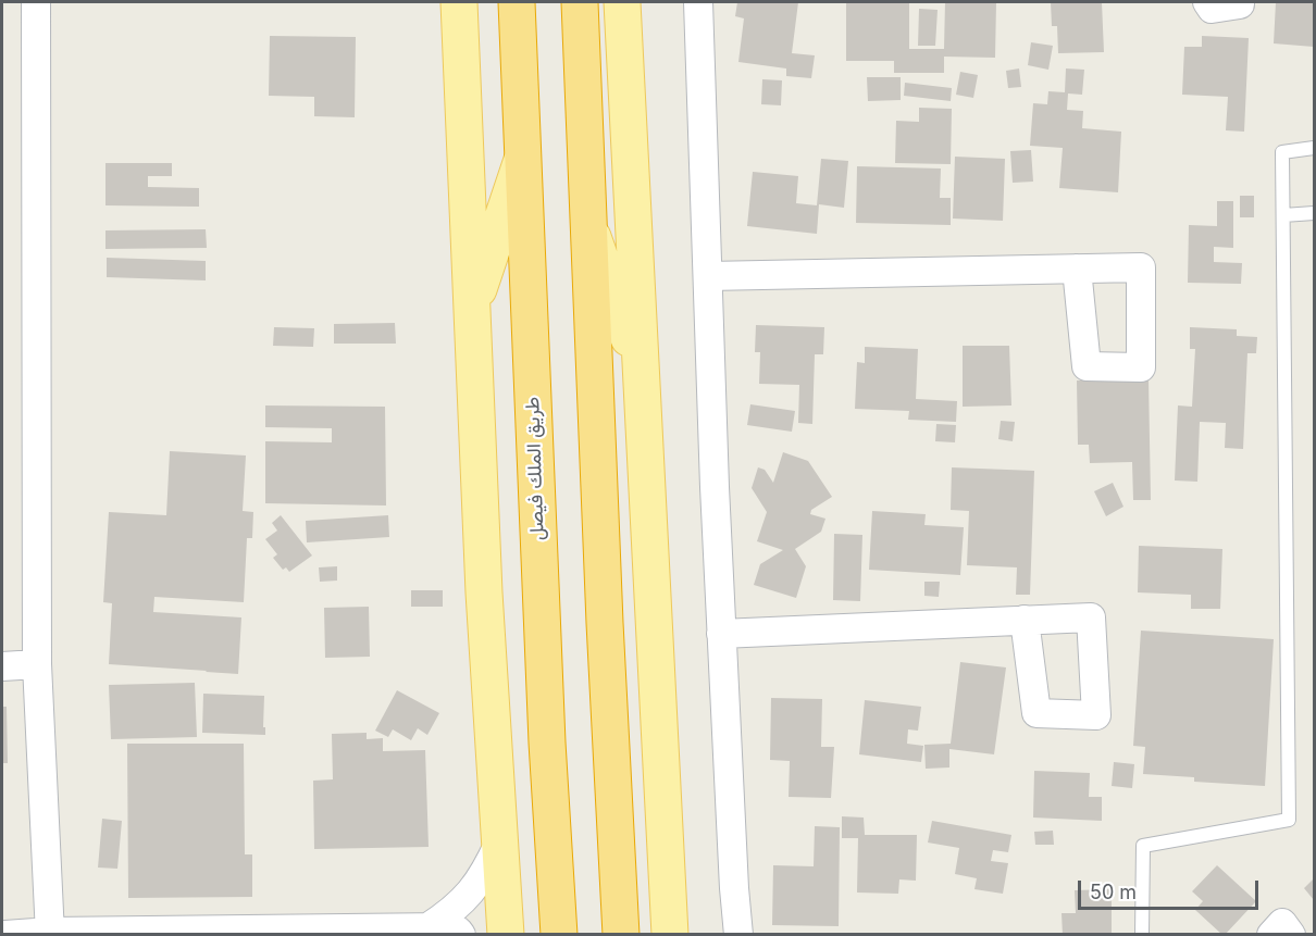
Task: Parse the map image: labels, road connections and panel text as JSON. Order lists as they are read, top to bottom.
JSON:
{
  "streets": {
    "highway": ["طريق الملك فيصل"]
  },
  "scale_bar": "50 m"
}
